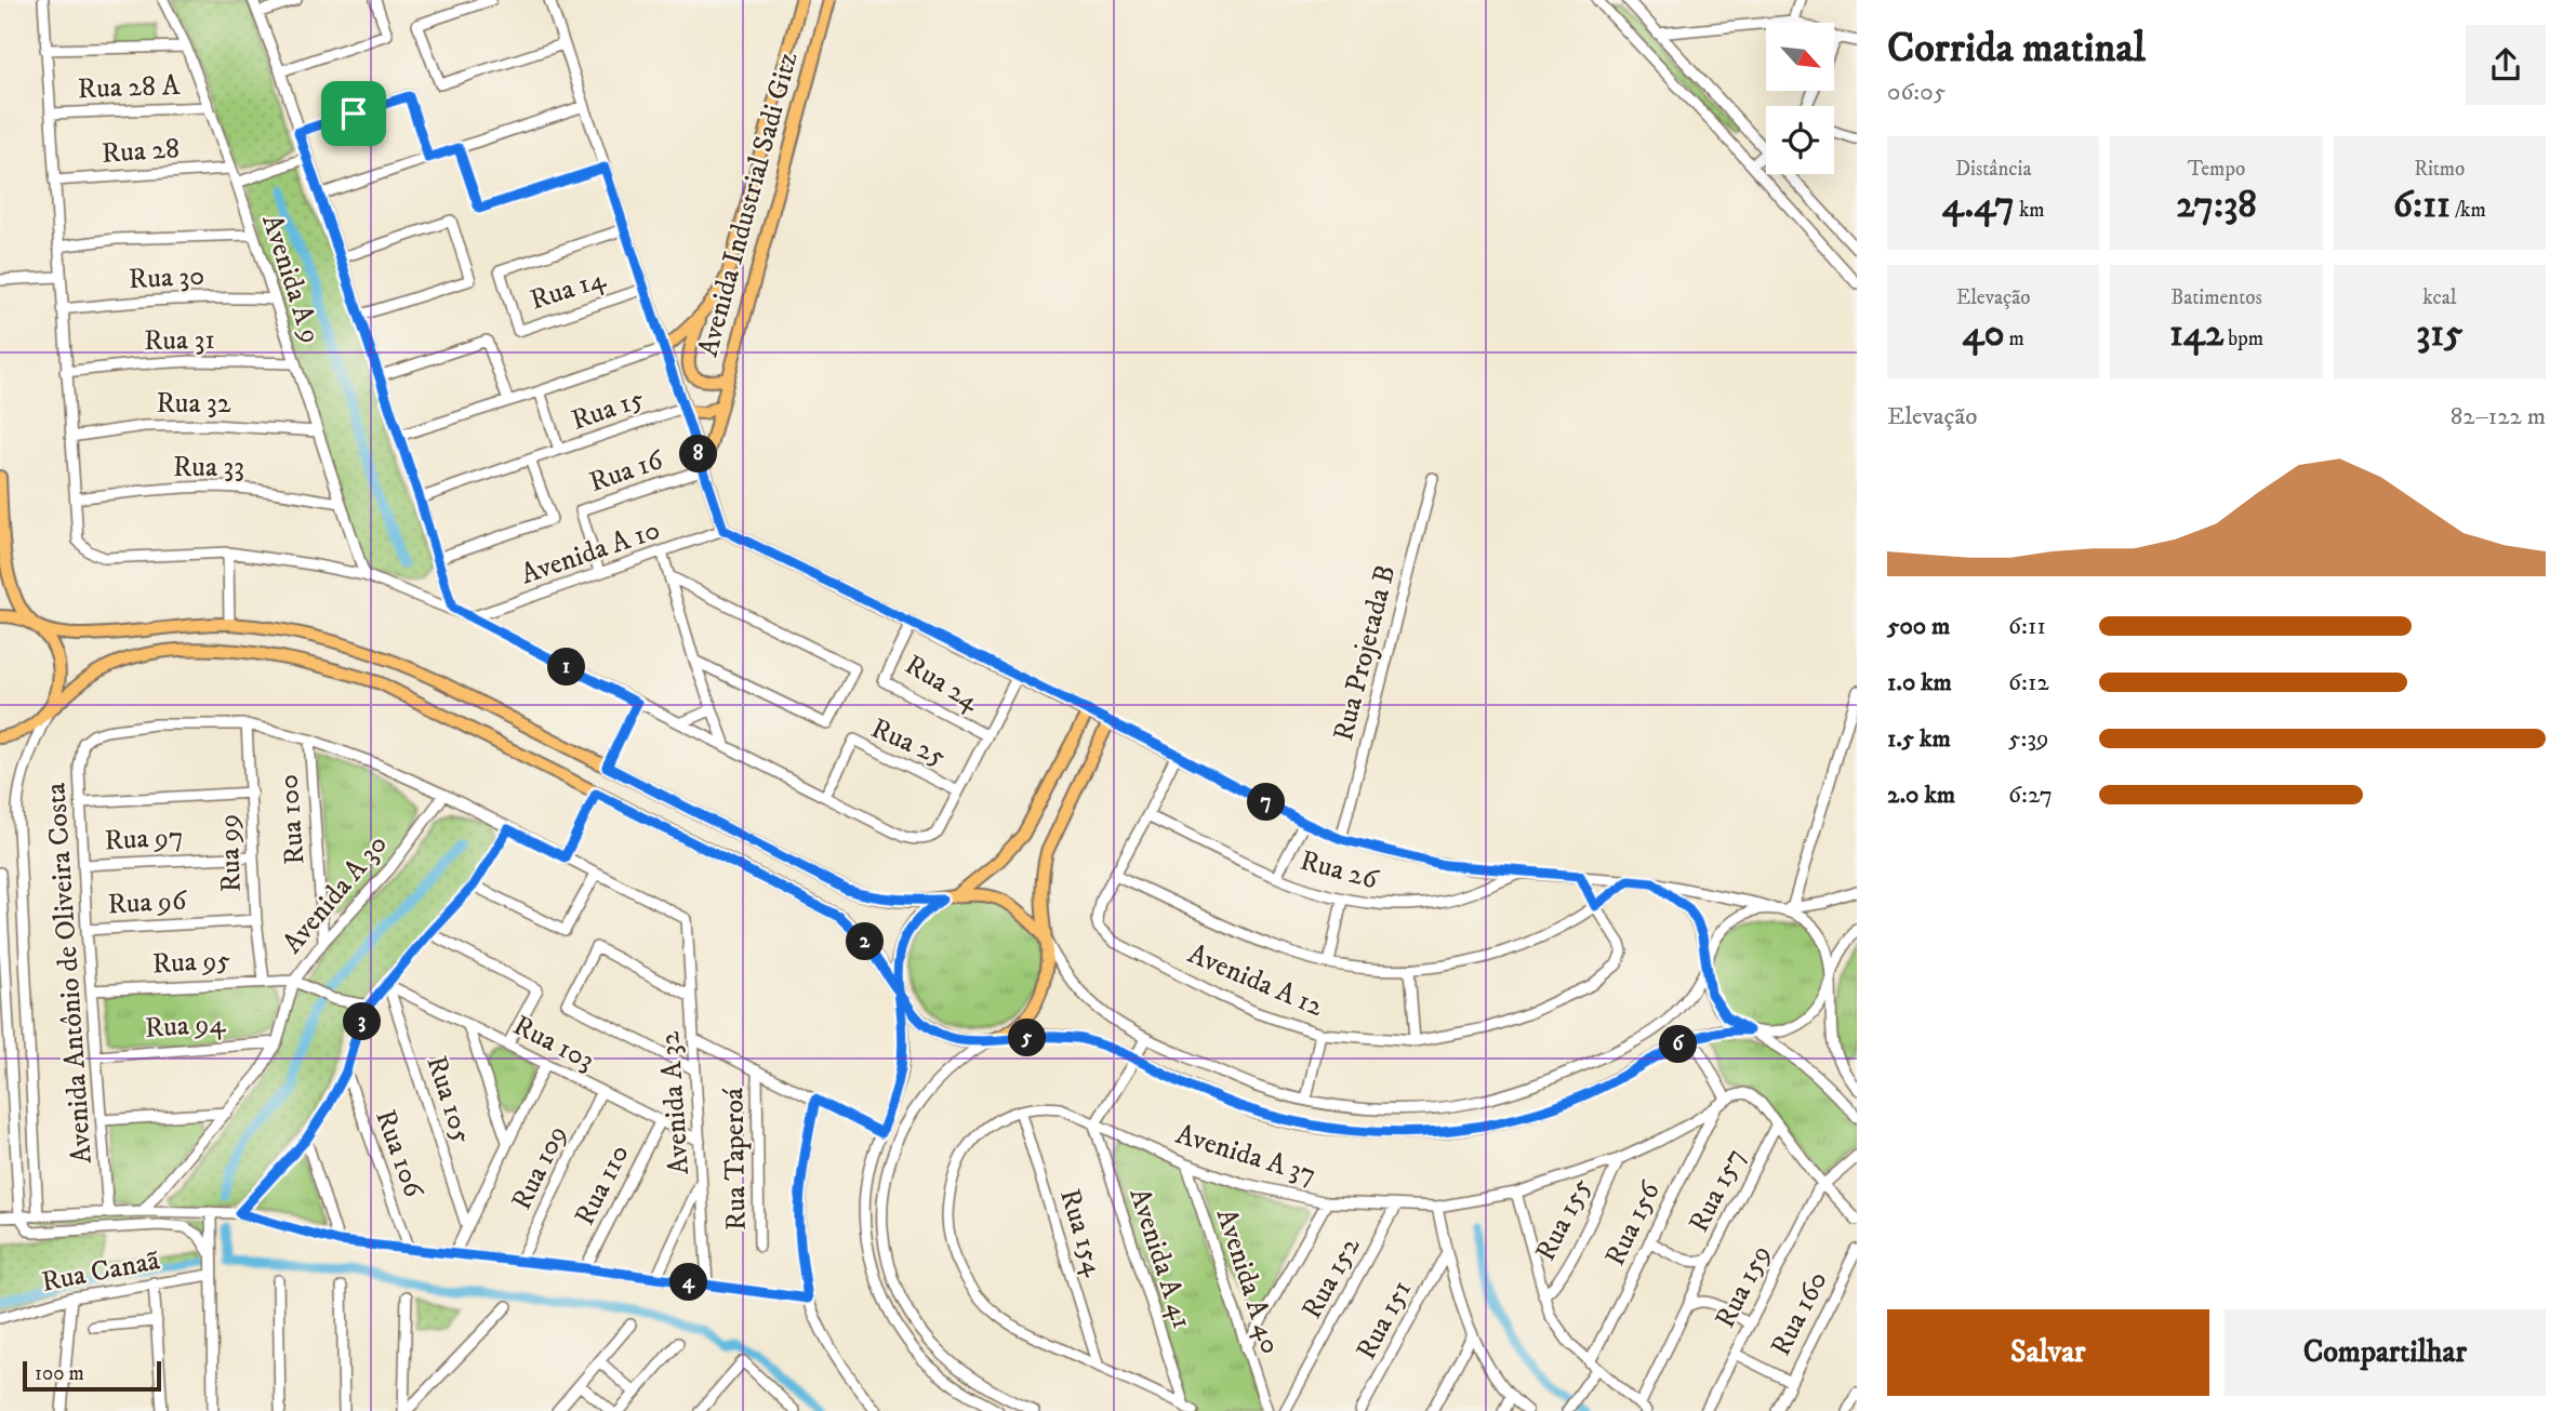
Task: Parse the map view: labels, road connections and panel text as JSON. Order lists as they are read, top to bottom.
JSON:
{
  "streets": {
    "main road": ["Avenida Industrial Sadi Gitz"],
    "street": [
      "Rua 28 A",
      "Rua 28",
      "Rua 30",
      "Avenida A 9",
      "Rua 14",
      "Rua 31",
      "Rua 32",
      "Rua 15",
      "Rua 33",
      "Rua 16",
      "Avenida A 10",
      "Rua Projetada B",
      "Rua 24",
      "Rua 25",
      "Rua 100",
      "Rua 97",
      "Rua 99",
      "Rua 26",
      "Avenida A 30",
      "Rua 96",
      "Rua 95",
      "Avenida Antônio de Oliveira Costa",
      "Avenida A 12",
      "Rua 94",
      "Rua 103",
      "Rua 105",
      "Avenida A 32",
      "Rua 106",
      "Avenida A 37",
      "Rua Taperoá",
      "Rua 109",
      "Rua 110",
      "Rua 157",
      "Rua 155",
      "Rua 156",
      "Rua 154",
      "Avenida A 41",
      "Rua Canaã",
      "Rua 152",
      "Avenida A 40",
      "Rua 159",
      "Rua 160",
      "Rua 151"
    ]
  },
  "crossings": [
    ["Rua 28 A", "Avenida A 9"],
    ["Rua 28", "Avenida A 9"],
    ["Avenida Industrial Sadi Gitz", "Rua 15"],
    ["Avenida Industrial Sadi Gitz", "Rua 16"],
    ["Rua 30", "Avenida A 9"],
    ["Avenida A 9", "Rua 31"],
    ["Avenida A 9", "Rua 32"],
    ["Avenida A 9", "Rua 33"],
    ["Rua 16", "Avenida A 10"],
    ["Rua 100", "Avenida A 30"],
    ["Rua 100", "Avenida Antônio de Oliveira Costa"],
    ["Rua 97", "Rua 99"],
    ["Rua 97", "Avenida Antônio de Oliveira Costa"],
    ["Rua 99", "Rua 96"],
    ["Rua 99", "Rua 95"],
    ["Rua 99", "Avenida Antônio de Oliveira Costa"],
    ["Rua 26", "Avenida A 12"],
    ["Avenida A 30", "Rua 95"],
    ["Avenida A 30", "Avenida Antônio de Oliveira Costa"],
    ["Avenida A 30", "Rua 94"],
    ["Rua 96", "Avenida Antônio de Oliveira Costa"],
    ["Rua 95", "Avenida Antônio de Oliveira Costa"],
    ["Avenida Antônio de Oliveira Costa", "Rua 94"],
    ["Avenida Antônio de Oliveira Costa", "Avenida A 32"],
    ["Rua 103", "Rua 105"],
    ["Rua 103", "Avenida A 32"],
    ["Rua 103", "Rua 109"],
    ["Rua 103", "Rua 110"],
    ["Avenida A 37", "Rua 155"],
    ["Avenida A 37", "Rua 156"],
    ["Avenida A 37", "Rua 154"],
    ["Avenida A 37", "Avenida A 41"],
    ["Avenida A 37", "Rua 152"],
    ["Avenida A 37", "Avenida A 40"],
    ["Rua 157", "Rua 156"],
    ["Rua 159", "Rua 160"]
  ],
  "scale_bar": "100 m",
  "north": "bottom right",
  "page": {
    "heading": ["Corrida matinal", "06:05"],
    "stats": [
      ["Distância", "4.47 km"],
      ["Tempo", "27:38"],
      ["Ritmo", "6:11 /km"],
      ["Elevação", "40 m"],
      ["Batimentos", "142 bpm"],
      ["kcal", "315"]
    ],
    "chart": ["Elevação", "82–122 m"],
    "pins": [
      "8",
      "1",
      "7",
      "2",
      "3",
      "5",
      "6",
      "4"
    ],
    "list": [
      {
        "name": "500 m",
        "note": "6:11"
      },
      {
        "name": "1.0 km",
        "note": "6:12"
      },
      {
        "name": "1.5 km",
        "note": "5:39"
      },
      {
        "name": "2.0 km",
        "note": "6:27"
      }
    ],
    "buttons": ["Salvar", "Compartilhar"],
    "scale": "100 m"
  }
}
